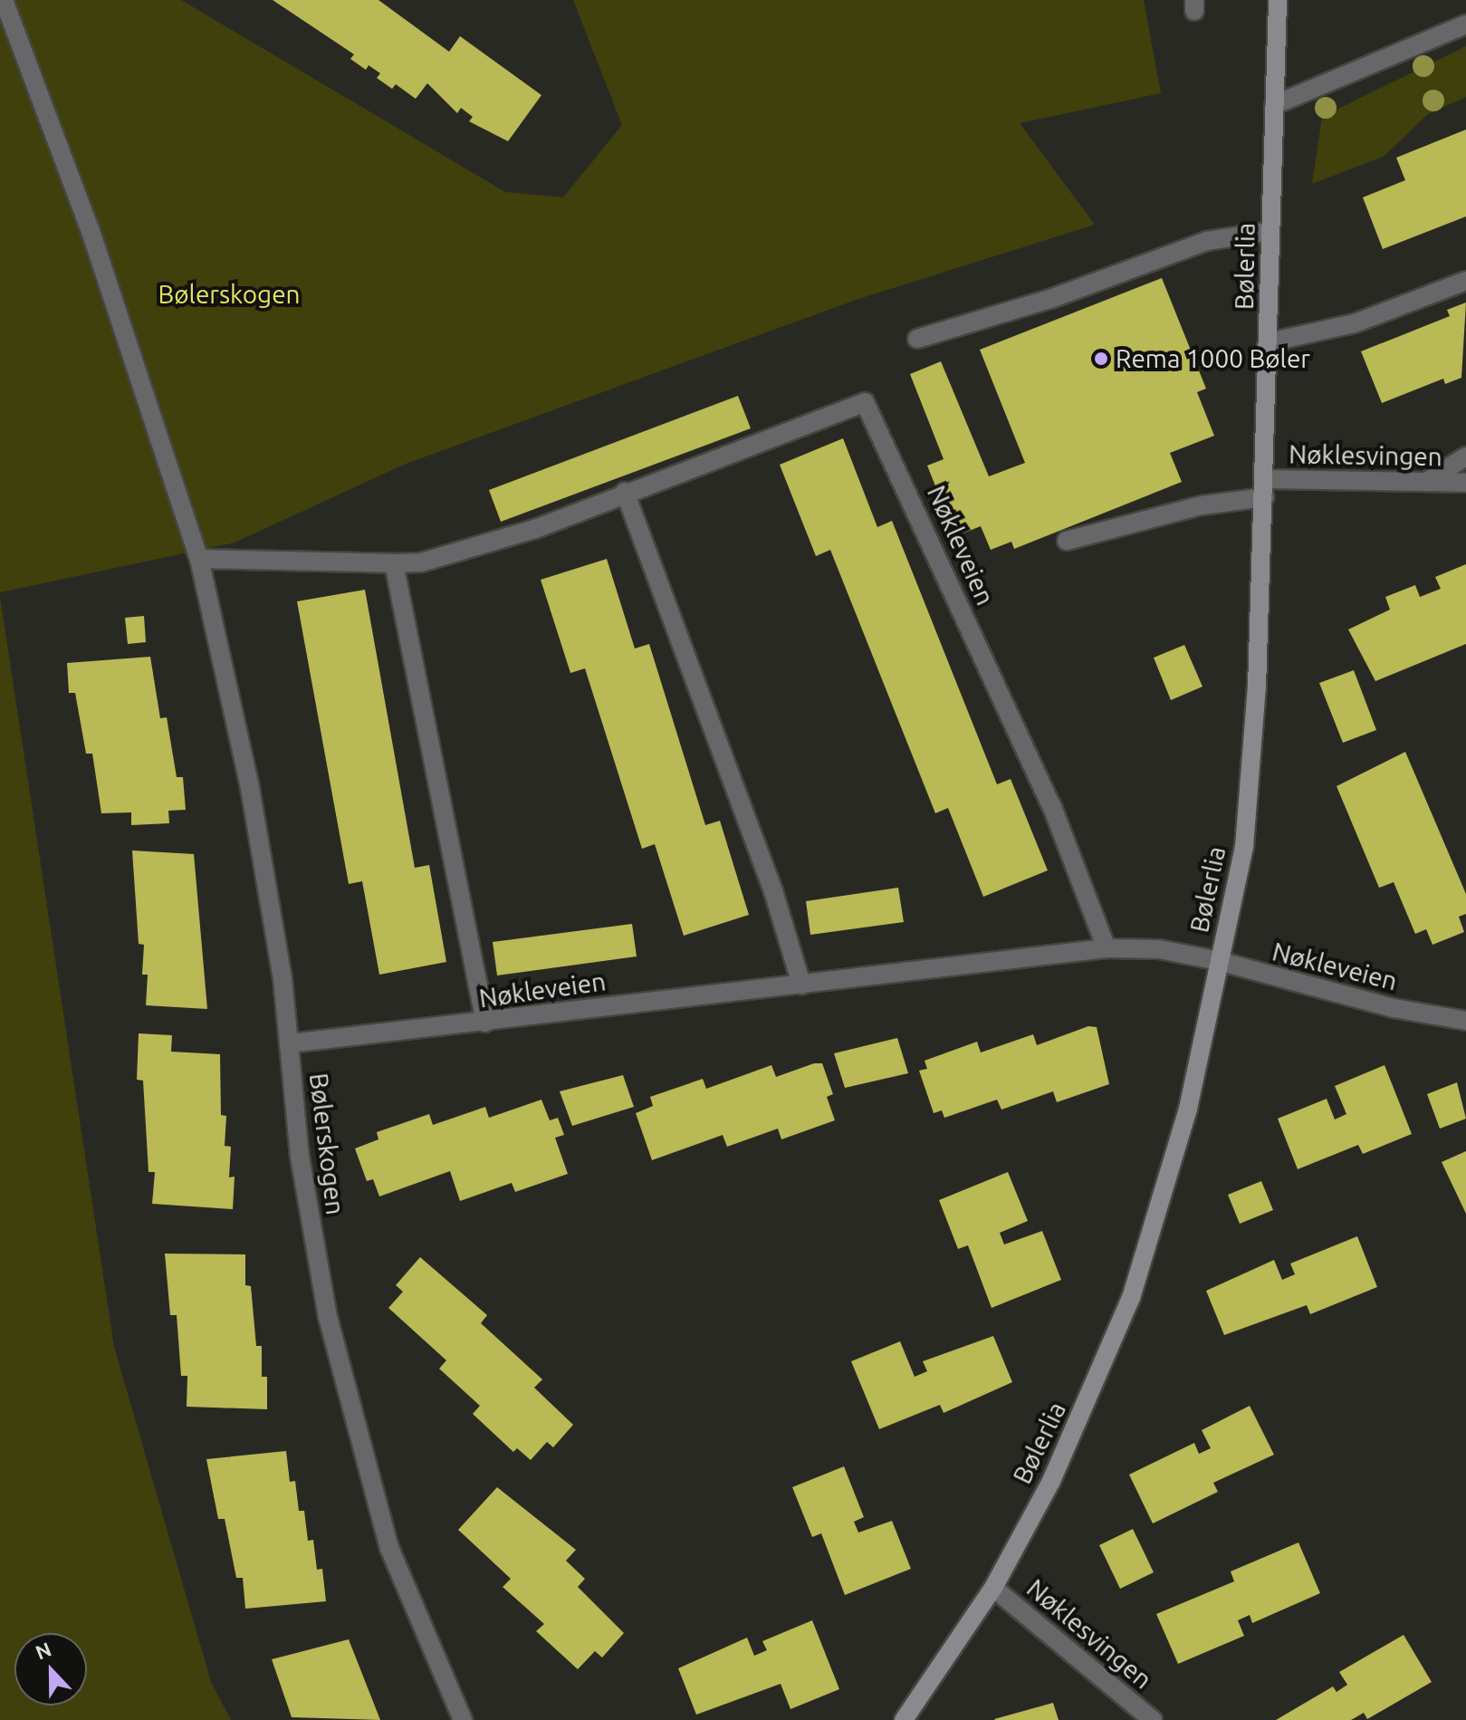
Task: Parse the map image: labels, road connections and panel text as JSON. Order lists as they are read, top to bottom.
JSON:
{
  "streets": {
    "street": [
      "Bølerlia",
      "Nøklesvingen",
      "Nøkleveien",
      "Bølerskogen"
    ]
  },
  "crossings": [
    ["Bølerlia", "Nøklesvingen"],
    ["Bølerlia", "Nøkleveien"],
    ["Nøkleveien", "Bølerskogen"]
  ],
  "parks": ["Bølerskogen"],
  "places": ["Rema 1000 Bøler"],
  "north": "top"
}
